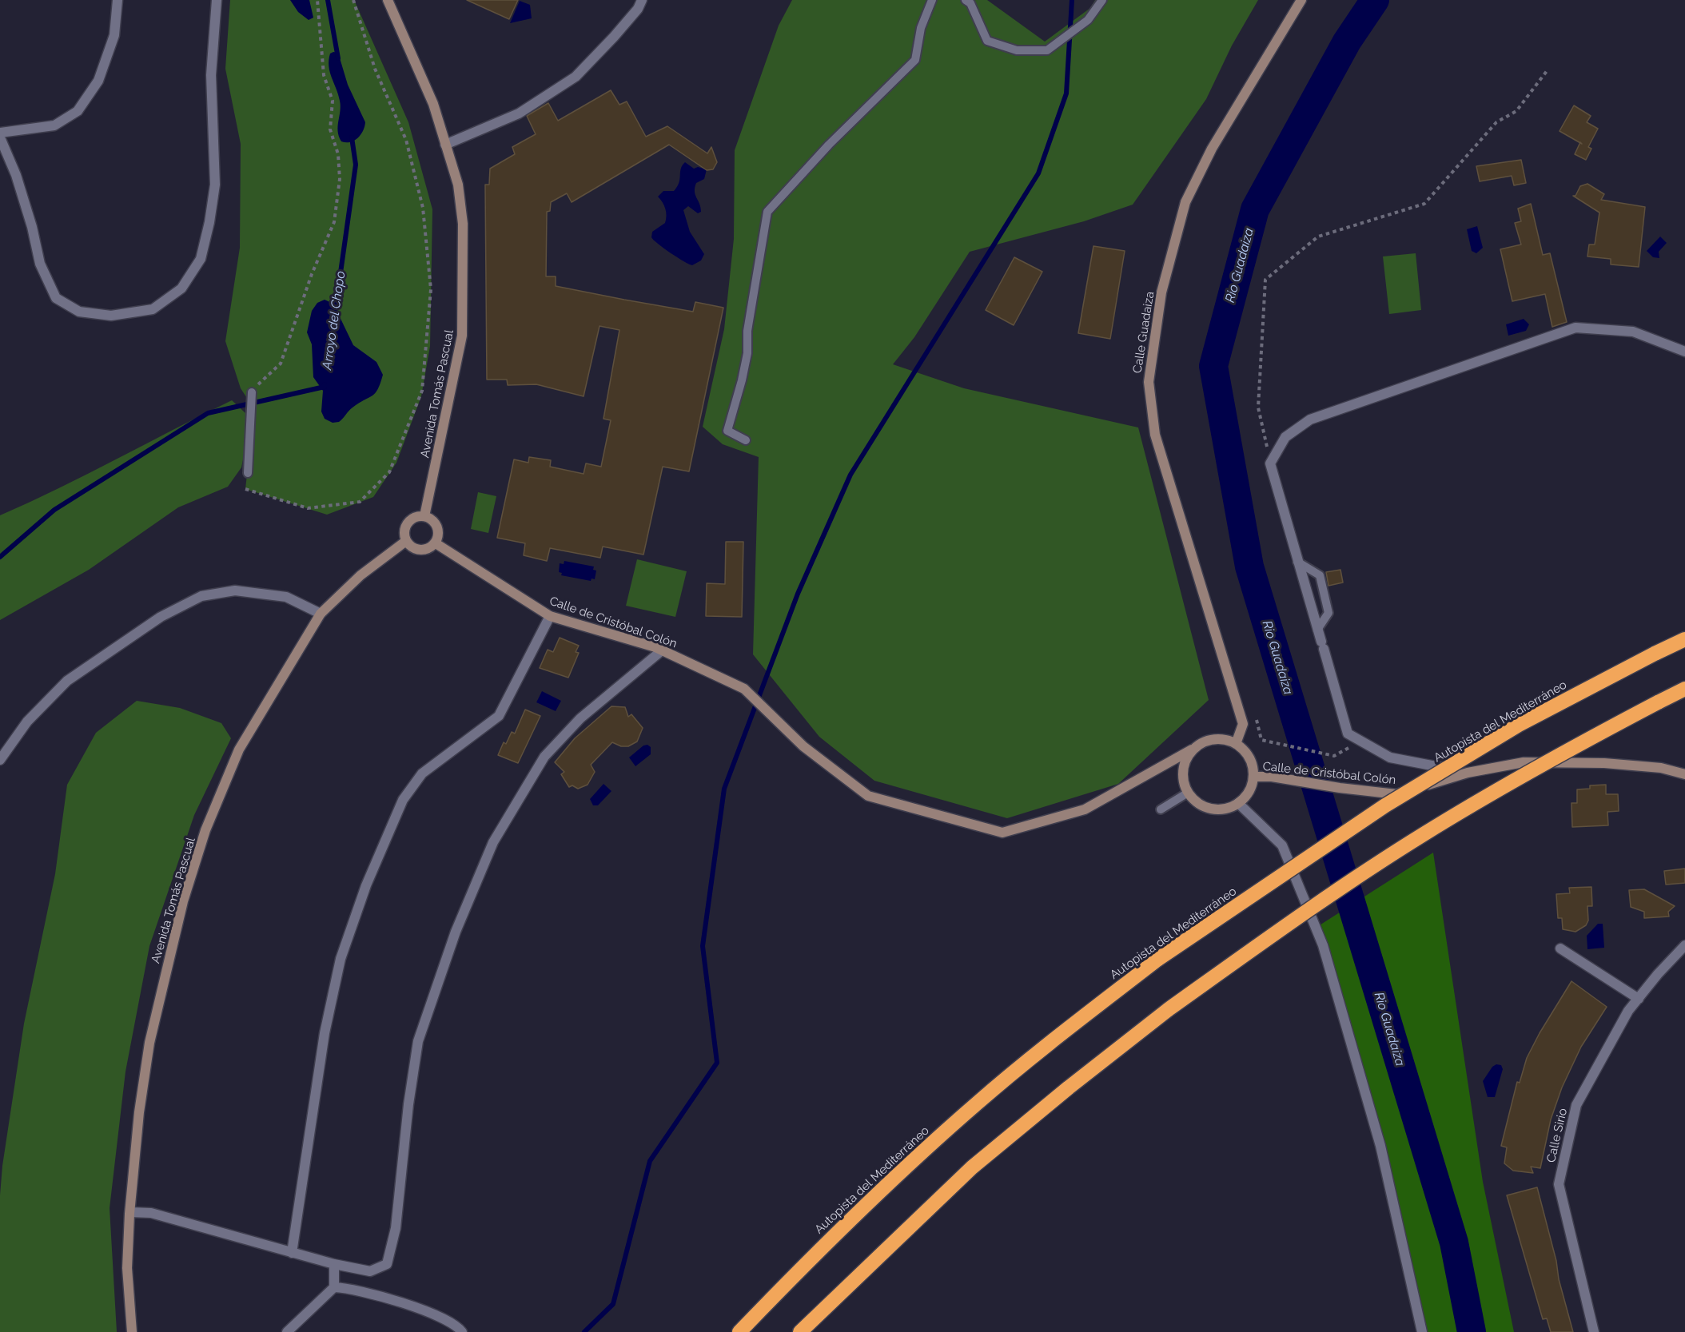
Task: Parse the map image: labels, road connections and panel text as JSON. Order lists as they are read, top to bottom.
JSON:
{
  "streets": {
    "highway": ["Autopista del Mediterráneo"],
    "street": [
      "Calle Guadaiza",
      "Avenida Tomás Pascual",
      "Calle de Cristóbal Colón",
      "Calle Sirio"
    ]
  },
  "crossings": [
    ["Calle Guadaiza", "Calle de Cristóbal Colón"],
    ["Avenida Tomás Pascual", "Calle de Cristóbal Colón"]
  ],
  "water": ["Rio Guadaiza", "Arroyo del Chopo"]
}
